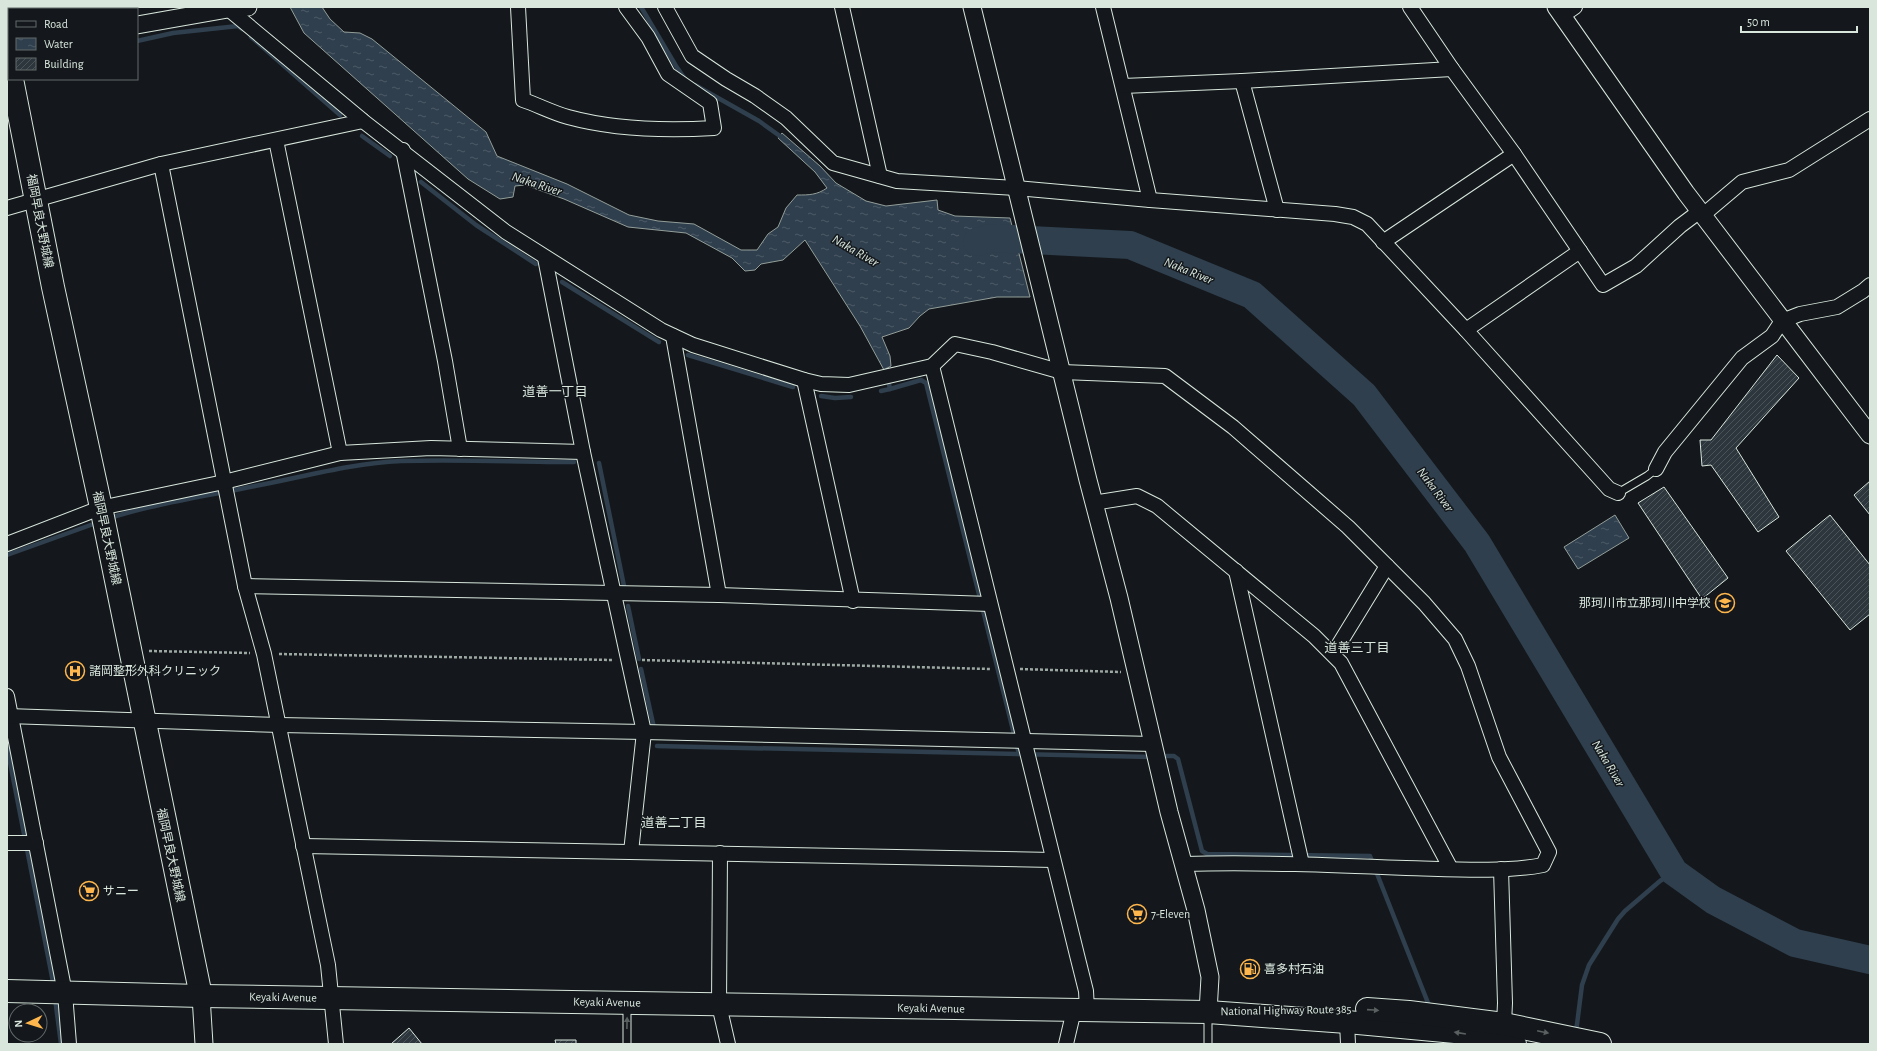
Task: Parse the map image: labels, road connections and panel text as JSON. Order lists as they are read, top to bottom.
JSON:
{
  "streets": {
    "main road": ["福岡早良大野城線", "Keyaki Avenue", "National Highway Route 385"]
  },
  "crossings": [
    ["福岡早良大野城線", "Keyaki Avenue"],
    ["Keyaki Avenue", "National Highway Route 385"]
  ],
  "districts": ["道善一丁目", "道善三丁目", "道善二丁目"],
  "water": ["Naka River"],
  "places": {
    "school or university": ["那珂川市立那珂川中学校"],
    "hospital": ["諸岡整形外科クリニック"],
    "supermarket": ["サニー", "7-Eleven"],
    "fuel station": ["喜多村石油"]
  },
  "legend": ["Road", "Water", "Building"],
  "scale_bar": "50 m",
  "north": "left"
}
